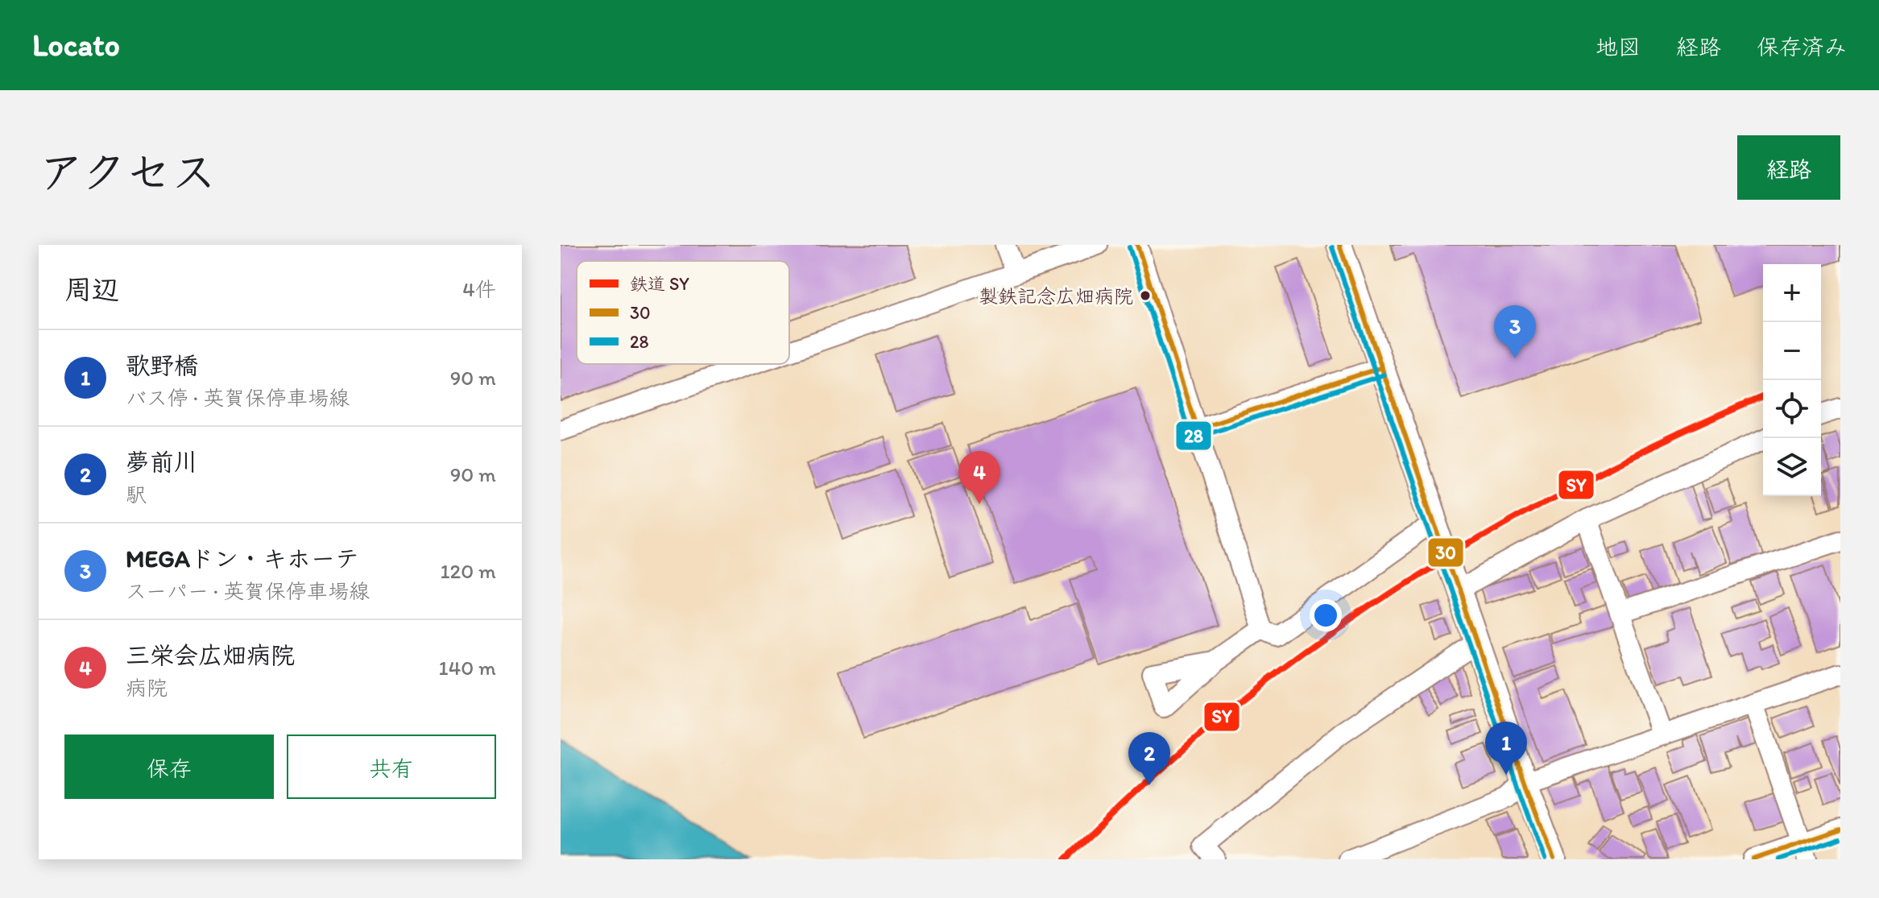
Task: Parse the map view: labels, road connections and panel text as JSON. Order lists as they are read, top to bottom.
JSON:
{
  "places": ["製鉄記念広畑病院"],
  "lines": ["transit line 30", "transit line 28", "rail line SY"],
  "legend": ["鉄道 SY", "30", "28"],
  "page": {
    "header": "Locato",
    "nav": ["地図", "経路", "保存済み"],
    "title": "アクセス",
    "buttons": [
      "経路",
      ["保存", "共有"]
    ],
    "heading": ["周辺", "4件"],
    "map_buttons": ["+", "−"],
    "pins": [
      "3",
      "4",
      "1",
      "2"
    ],
    "list": [
      {
        "mark": "1",
        "name": "歌野橋",
        "note": "バス停 · 英賀保停車場線",
        "value": "90 m"
      },
      {
        "mark": "2",
        "name": "夢前川",
        "note": "駅",
        "value": "90 m"
      },
      {
        "mark": "3",
        "name": "MEGAドン・キホーテ",
        "note": "スーパー · 英賀保停車場線",
        "value": "120 m"
      },
      {
        "mark": "4",
        "name": "三栄会広畑病院",
        "note": "病院",
        "value": "140 m"
      }
    ]
  }
}
